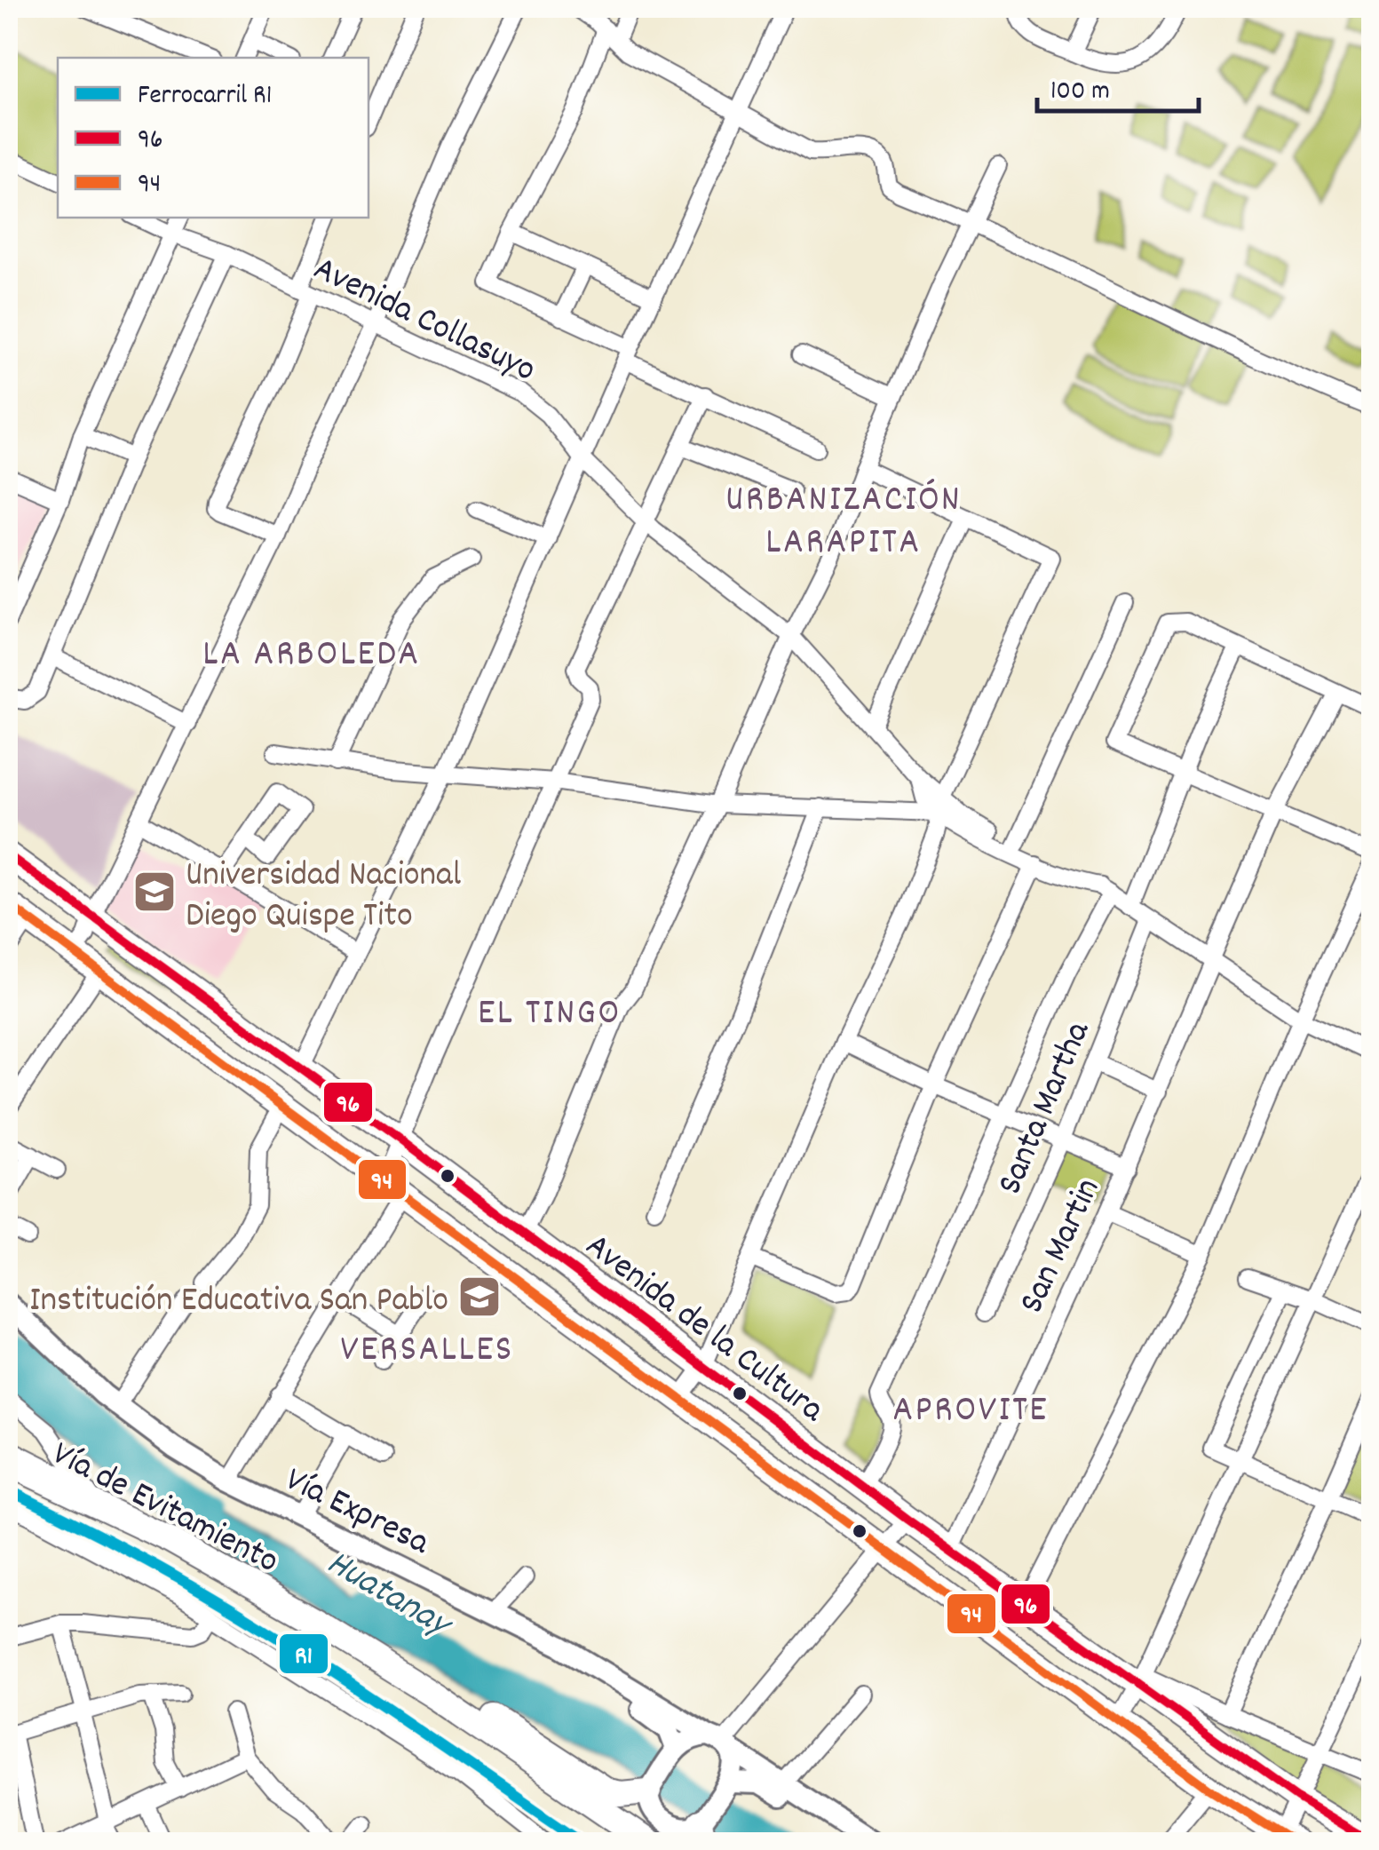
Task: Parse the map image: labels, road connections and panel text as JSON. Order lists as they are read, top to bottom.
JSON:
{
  "streets": {
    "highway": ["Avenida de la Cultura", "Vía de Evitamiento"],
    "main road": ["Vía Expresa"],
    "street": ["Avenida Collasuyo", "Santa Martha", "San Martin"]
  },
  "crossings": [
    ["San Martin", "Avenida de la Cultura"]
  ],
  "districts": [
    "URBANIZACIÓN LARAPITA",
    "LA ARBOLEDA",
    "EL TINGO",
    "VERSALLES",
    "APROVITE"
  ],
  "water": ["Huatanay"],
  "places": {
    "school or university": ["Universidad Nacional Diego Quispe Tito", "Institución Educativa San Pablo"]
  },
  "lines": ["transit line 96", "transit line 94", "rail line R1"],
  "legend": ["Ferrocarril R1", "96", "94"],
  "scale_bar": "100 m"
}
